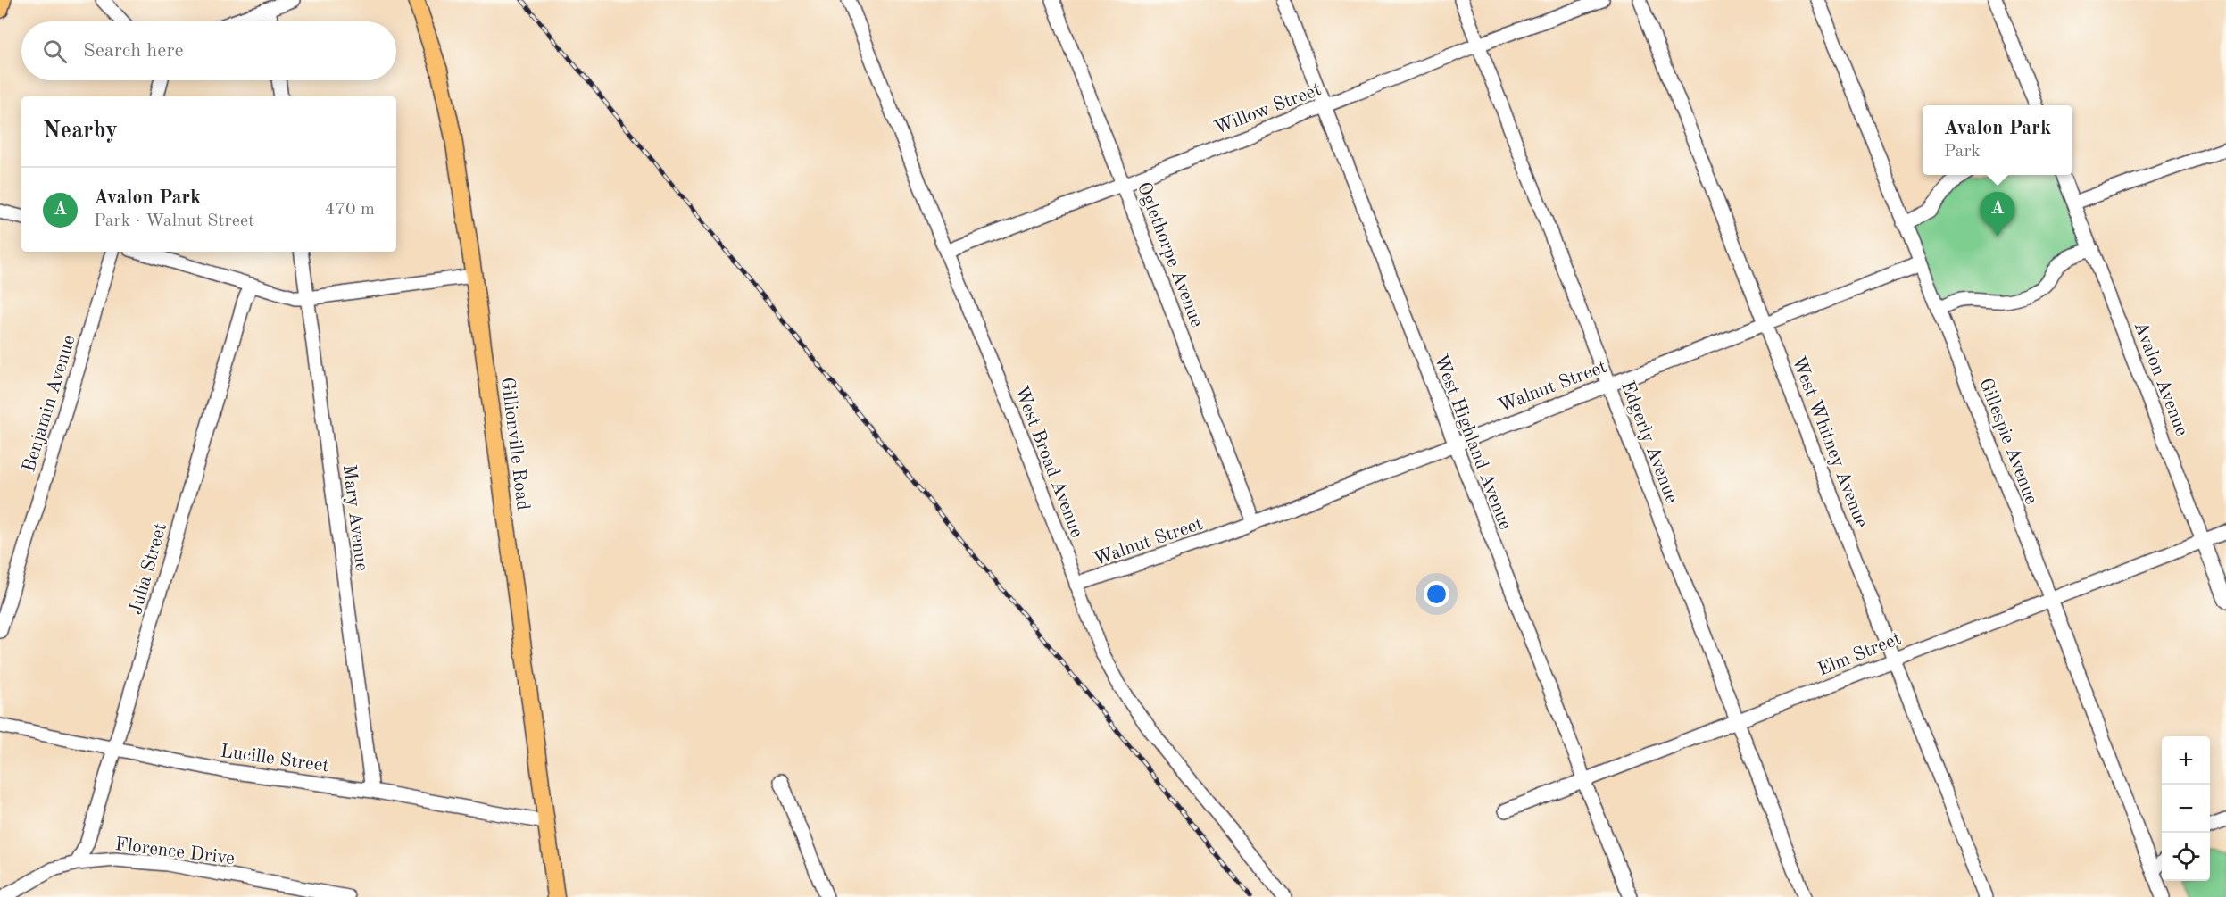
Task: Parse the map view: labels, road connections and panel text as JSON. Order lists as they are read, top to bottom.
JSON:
{
  "streets": {
    "main road": ["Gillionville Road"],
    "street": [
      "Willow Street",
      "Oglethorpe Avenue",
      "Avalon Avenue",
      "Walnut Street",
      "Benjamin Avenue",
      "Gillespie Avenue",
      "West Highland Avenue",
      "Edgerly Avenue",
      "West Whitney Avenue",
      "West Broad Avenue",
      "Mary Avenue",
      "Julia Street",
      "Elm Street",
      "Lucille Street",
      "Florence Drive"
    ]
  },
  "crossings": [
    ["Willow Street", "Oglethorpe Avenue"],
    ["Willow Street", "West Highland Avenue"],
    ["Willow Street", "Edgerly Avenue"],
    ["Willow Street", "West Broad Avenue"],
    ["Oglethorpe Avenue", "Walnut Street"],
    ["Avalon Avenue", "Elm Street"],
    ["Walnut Street", "Gillespie Avenue"],
    ["Walnut Street", "West Highland Avenue"],
    ["Walnut Street", "Edgerly Avenue"],
    ["Walnut Street", "West Whitney Avenue"],
    ["Walnut Street", "West Broad Avenue"],
    ["Gillespie Avenue", "Elm Street"],
    ["West Highland Avenue", "Elm Street"],
    ["Edgerly Avenue", "Elm Street"],
    ["West Whitney Avenue", "Elm Street"],
    ["Gillionville Road", "Lucille Street"],
    ["Mary Avenue", "Lucille Street"],
    ["Julia Street", "Lucille Street"],
    ["Julia Street", "Florence Drive"]
  ],
  "page": {
    "search": "Search here",
    "heading": "Nearby",
    "popup": ["Avalon Park", "Park"],
    "list": [
      {
        "mark": "A",
        "name": "Avalon Park",
        "note": "Park · Walnut Street",
        "value": "470 m"
      }
    ],
    "pins": "A",
    "map_buttons": ["+", "−"]
  }
}
